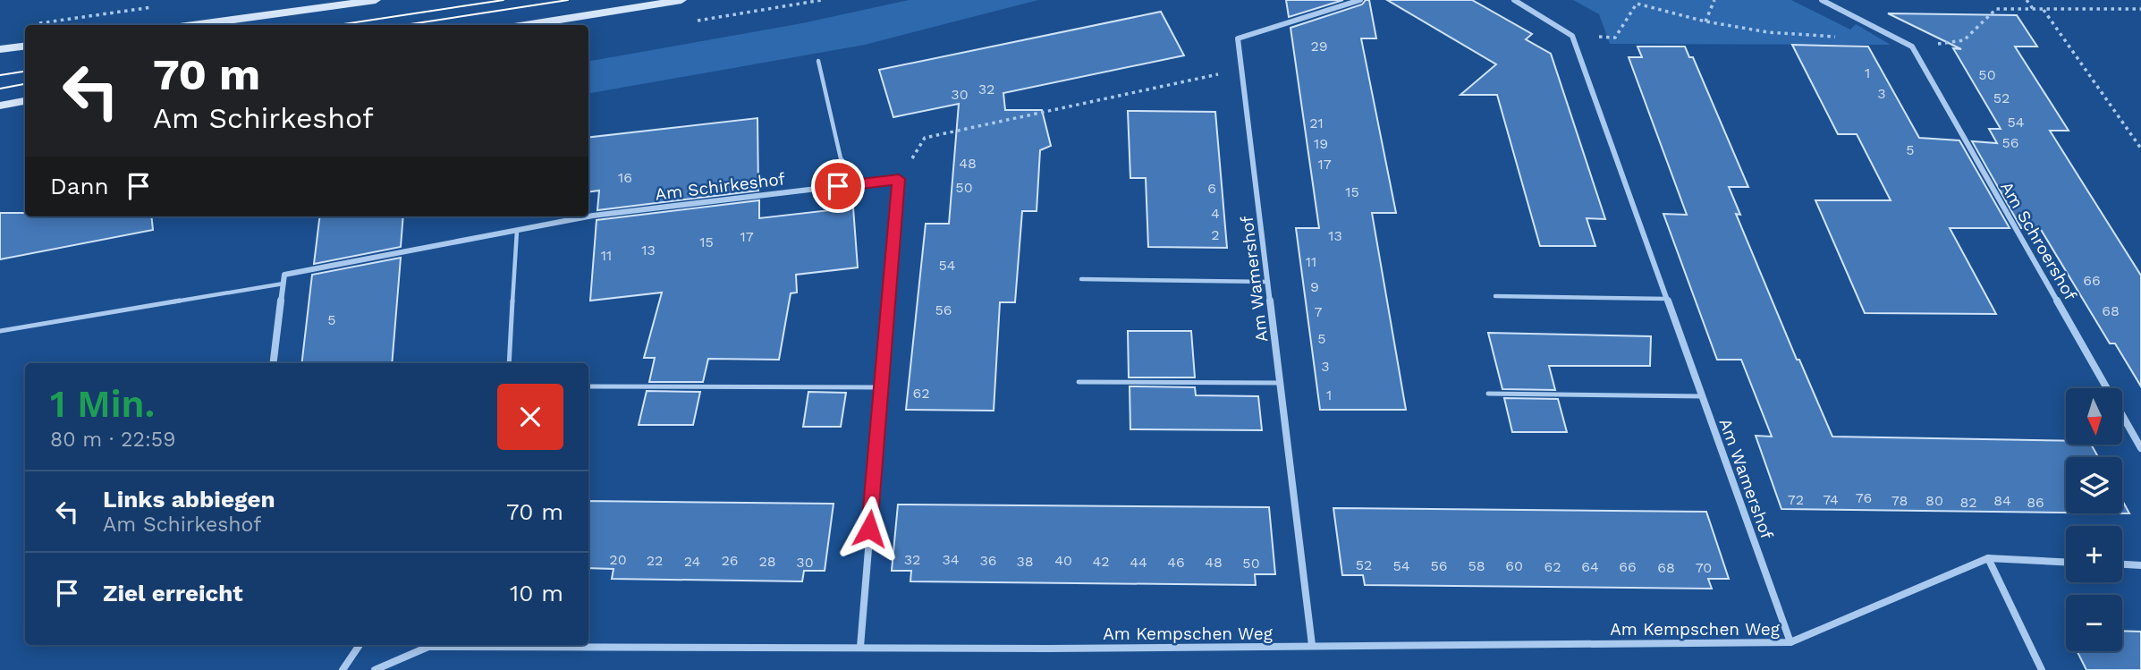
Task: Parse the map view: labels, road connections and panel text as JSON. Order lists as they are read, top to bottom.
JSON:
{
  "streets": {
    "street": [
      "Am Schirkeshof",
      "Am Schroershof",
      "Am Wamershof",
      "Am Kempschen Weg"
    ]
  },
  "crossings": [
    ["Am Wamershof", "Am Kempschen Weg"]
  ],
  "house_numbers": [
    "29",
    "1",
    "50",
    "32",
    "3",
    "30",
    "52",
    "54",
    "21",
    "56",
    "19",
    "5",
    "48",
    "17",
    "16",
    "50",
    "6",
    "15",
    "4",
    "2",
    "13",
    "17",
    "15",
    "13",
    "11",
    "11",
    "54",
    "66",
    "9",
    "56",
    "68",
    "7",
    "5",
    "5",
    "3",
    "62",
    "1",
    "76",
    "72",
    "74",
    "78",
    "80",
    "84",
    "82",
    "86",
    "20",
    "32",
    "34",
    "22",
    "26",
    "36",
    "40",
    "24",
    "28",
    "38",
    "42",
    "30",
    "44",
    "46",
    "48",
    "50",
    "52",
    "54",
    "56",
    "58",
    "60",
    "62",
    "64",
    "66",
    "68",
    "70"
  ],
  "north": "bottom",
  "page": {
    "turn": ["70 m", "Am Schirkeshof"],
    "then": "Dann",
    "heading": ["1 Min.", "80 m · 22:59"],
    "map_buttons": ["+", "−"],
    "list": [
      {
        "name": "Links abbiegen",
        "note": "Am Schirkeshof",
        "value": "70 m"
      },
      {
        "name": "Ziel erreicht",
        "value": "10 m"
      }
    ]
  }
}
